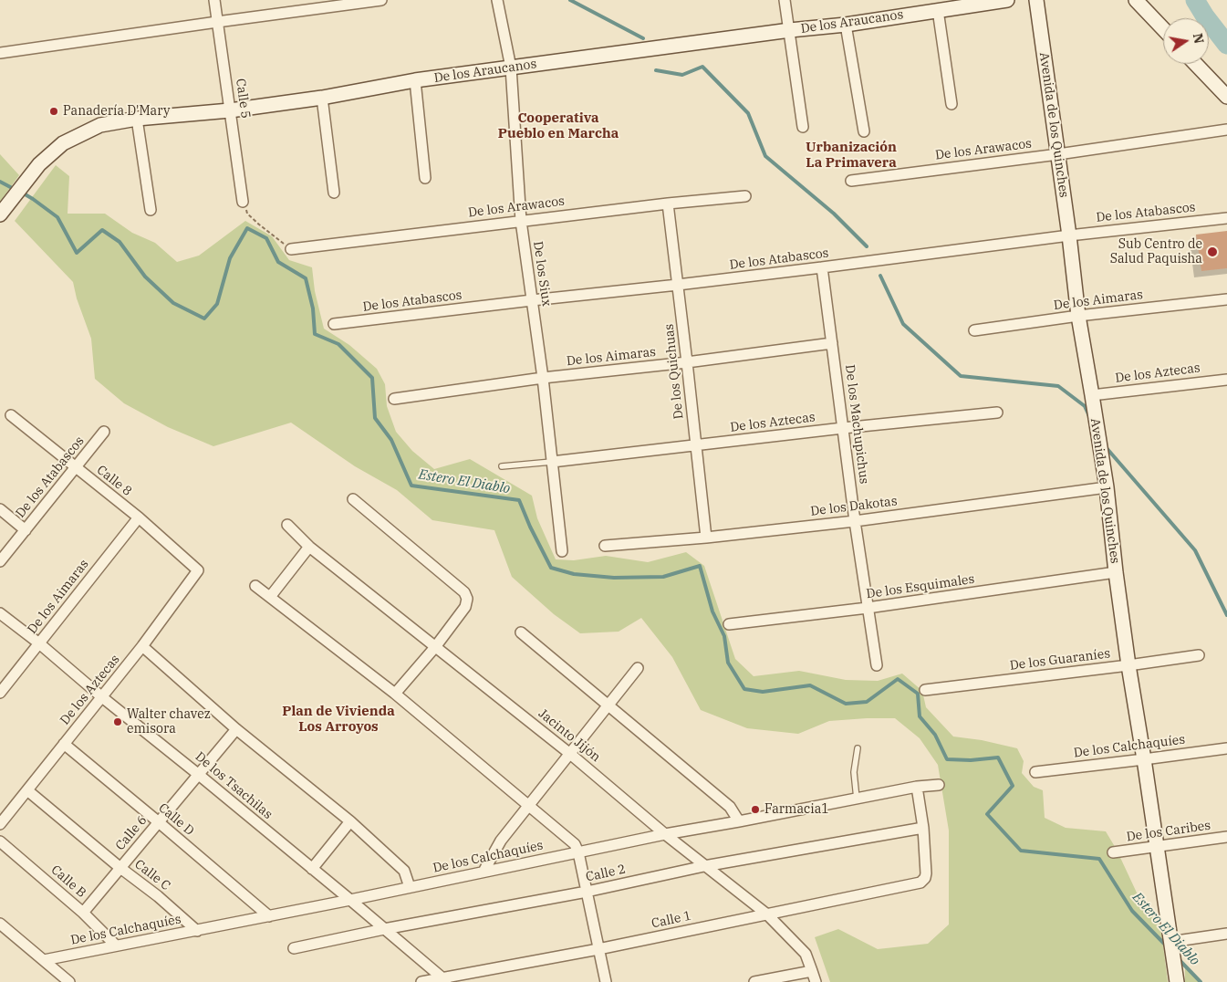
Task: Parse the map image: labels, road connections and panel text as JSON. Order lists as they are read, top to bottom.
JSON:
{
  "streets": {
    "street": [
      "De los Araucanos",
      "Calle 5",
      "Avenida de los Quinches",
      "De los Arawacos",
      "De los Atabascos",
      "De los Siux",
      "De los Aimaras",
      "De los Quichuas",
      "De los Aztecas",
      "De los Machupichus",
      "Calle 8",
      "De los Dakotas",
      "De los Esquimales",
      "De los Guaraníes",
      "Jacinto Jijón",
      "De los Calchaquíes",
      "De los Tsachilas",
      "Calle D",
      "De los Caribes",
      "Calle 6",
      "Calle 2",
      "Calle C",
      "Calle B",
      "Calle 1"
    ]
  },
  "crossings": [
    ["De los Araucanos", "Calle 5"],
    ["De los Araucanos", "De los Siux"],
    ["Avenida de los Quinches", "De los Arawacos"],
    ["Avenida de los Quinches", "De los Atabascos"],
    ["Avenida de los Quinches", "De los Aimaras"],
    ["Avenida de los Quinches", "De los Aztecas"],
    ["Avenida de los Quinches", "De los Dakotas"],
    ["Avenida de los Quinches", "De los Esquimales"],
    ["Avenida de los Quinches", "De los Guaraníes"],
    ["Avenida de los Quinches", "De los Calchaquíes"],
    ["Avenida de los Quinches", "De los Caribes"],
    ["De los Arawacos", "De los Siux"],
    ["De los Arawacos", "De los Quichuas"],
    ["De los Atabascos", "De los Siux"],
    ["De los Atabascos", "De los Quichuas"],
    ["De los Atabascos", "De los Machupichus"],
    ["De los Atabascos", "Calle 8"],
    ["De los Siux", "De los Aimaras"],
    ["De los Siux", "De los Aztecas"],
    ["De los Aimaras", "De los Quichuas"],
    ["De los Aimaras", "De los Machupichus"],
    ["De los Aimaras", "Calle 8"],
    ["De los Aimaras", "De los Tsachilas"],
    ["De los Quichuas", "De los Aztecas"],
    ["De los Quichuas", "De los Dakotas"],
    ["De los Aztecas", "De los Machupichus"],
    ["De los Aztecas", "Calle 8"],
    ["De los Aztecas", "De los Tsachilas"],
    ["De los Aztecas", "Calle D"],
    ["De los Aztecas", "Calle C"],
    ["De los Machupichus", "De los Dakotas"],
    ["De los Machupichus", "De los Esquimales"],
    ["Jacinto Jijón", "De los Calchaquíes"],
    ["Jacinto Jijón", "Calle 2"],
    ["Jacinto Jijón", "Calle 1"],
    ["De los Calchaquíes", "De los Tsachilas"],
    ["De los Calchaquíes", "Calle D"],
    ["De los Calchaquíes", "Calle C"],
    ["De los Calchaquíes", "Calle B"],
    ["De los Tsachilas", "Calle 6"],
    ["De los Tsachilas", "Calle 2"],
    ["De los Tsachilas", "Calle 1"],
    ["Calle D", "Calle 6"],
    ["Calle 6", "Calle C"],
    ["Calle 6", "Calle B"],
    ["Calle 2", "Calle 1"]
  ],
  "districts": ["Cooperativa Pueblo en Marcha", "Urbanización La Primavera", "Plan de Vivienda Los Arroyos"],
  "water": ["Estero El Diablo"],
  "places": [
    "Panadería D'Mary",
    "Sub Centro de Salud Paquisha",
    "Walter chavez emisora",
    "Farmacia1"
  ],
  "north": "right"
}
